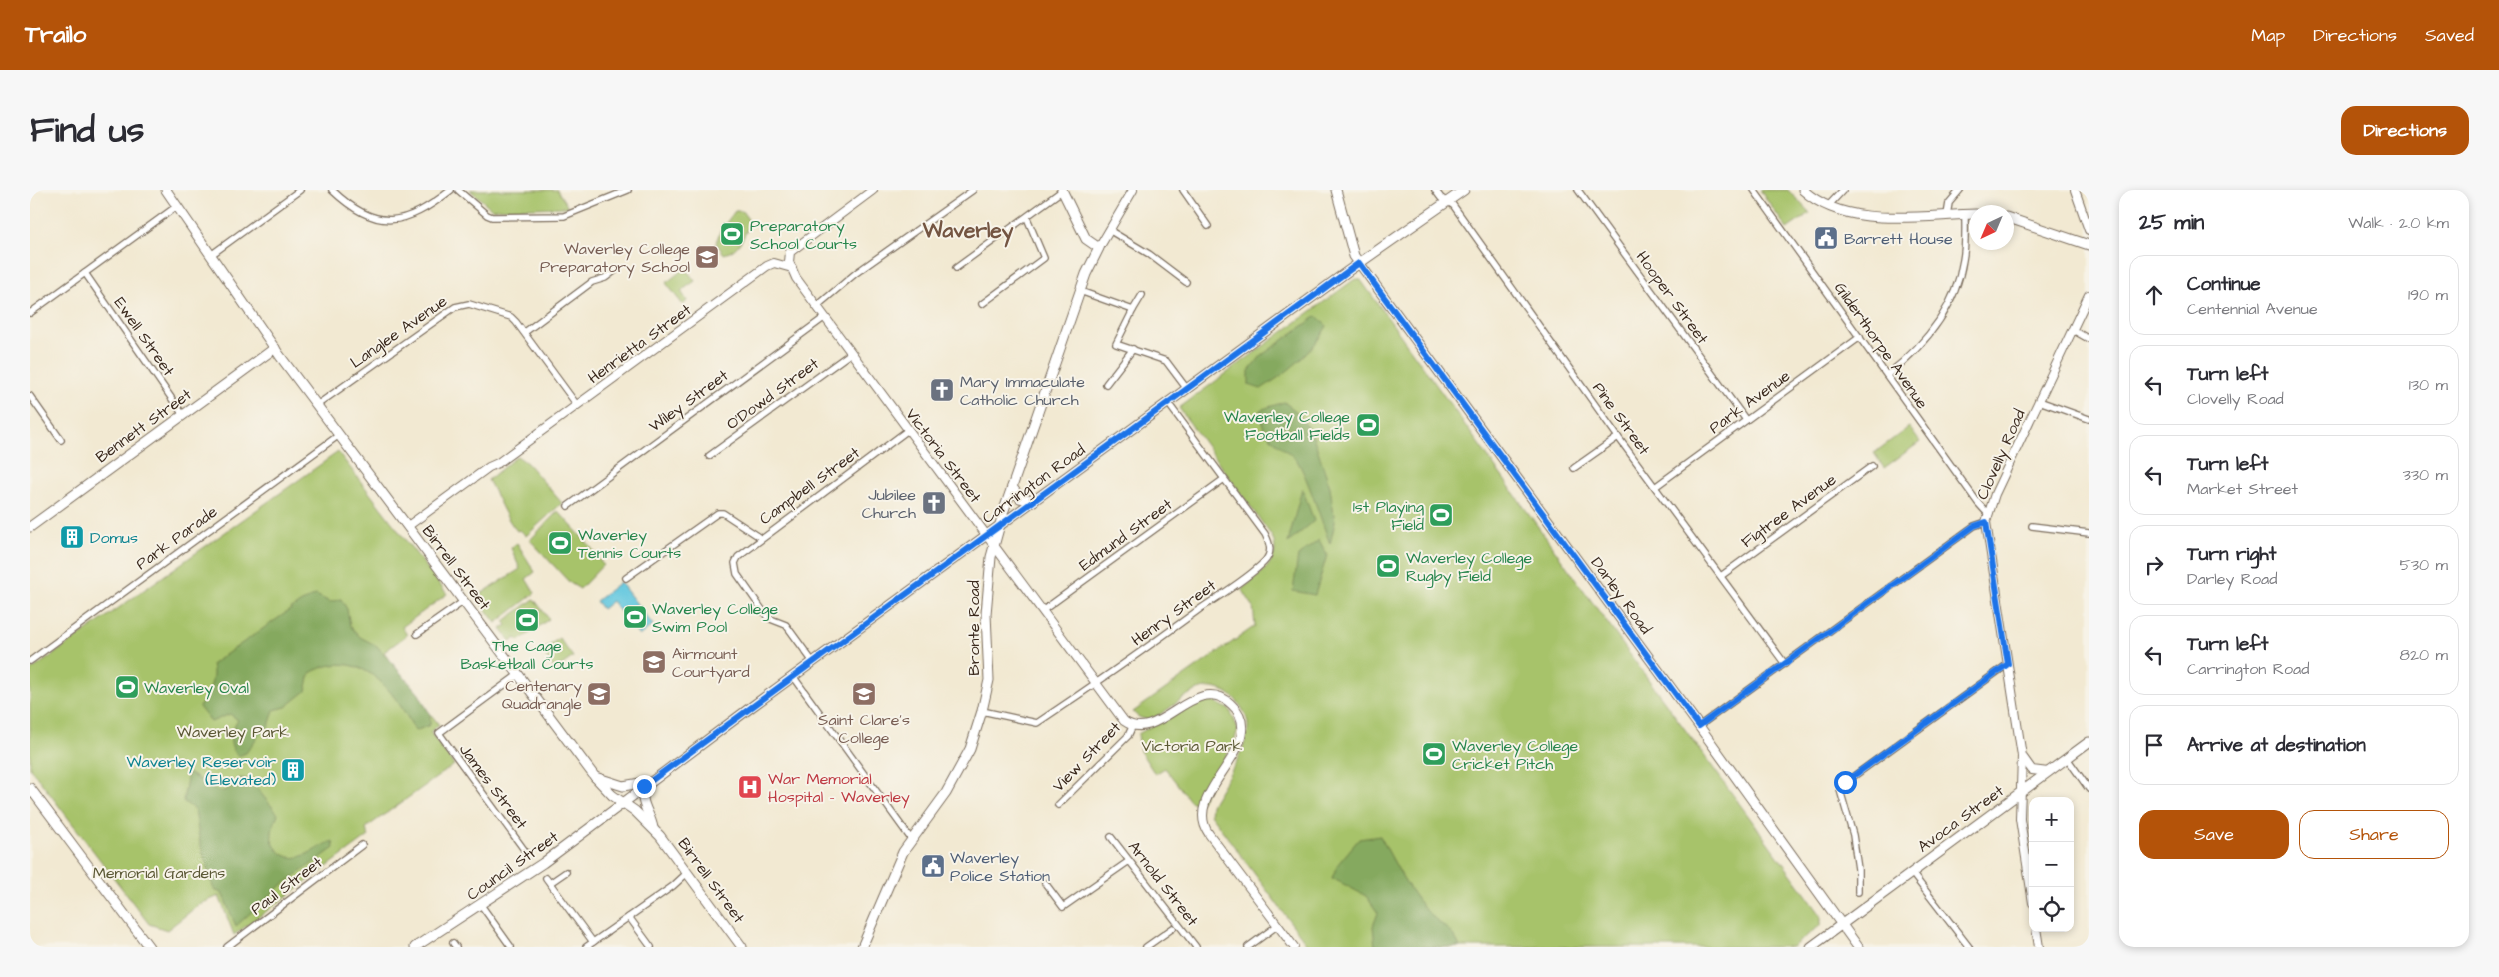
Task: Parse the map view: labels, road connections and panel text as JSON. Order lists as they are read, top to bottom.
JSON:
{
  "streets": {
    "main road": [
      "Bennett Street",
      "Carrington Road",
      "Birrell Street",
      "Darley Road",
      "Bronte Road",
      "Avoca Street",
      "Council Street"
    ],
    "street": [
      "Hooper Street",
      "Langlee Avenue",
      "Ewell Street",
      "Henrietta Street",
      "Gilderthorpe Avenue",
      "O'Dowd Street",
      "Wiley Street",
      "Park Avenue",
      "Pine Street",
      "Clovelly Road",
      "Victoria Street",
      "Campbell Street",
      "Figtree Avenue",
      "Edmund Street",
      "Park Parade",
      "Henry Street",
      "View Street",
      "James Street",
      "Arnold Street",
      "Paul Street"
    ]
  },
  "crossings": [
    ["Hooper Street", "Park Avenue"],
    ["Langlee Avenue", "Henrietta Street"],
    ["Langlee Avenue", "Birrell Street"],
    ["Ewell Street", "Bennett Street"],
    ["Henrietta Street", "Victoria Street"],
    ["Henrietta Street", "Birrell Street"],
    ["Gilderthorpe Avenue", "Park Avenue"],
    ["Gilderthorpe Avenue", "Clovelly Road"],
    ["O'Dowd Street", "Victoria Street"],
    ["Wiley Street", "Victoria Street"],
    ["Park Avenue", "Pine Street"],
    ["Pine Street", "Carrington Road"],
    ["Pine Street", "Figtree Avenue"],
    ["Bennett Street", "Birrell Street"],
    ["Clovelly Road", "Avoca Street"],
    ["Victoria Street", "Carrington Road"],
    ["Victoria Street", "Campbell Street"],
    ["Victoria Street", "Edmund Street"],
    ["Victoria Street", "Henry Street"],
    ["Victoria Street", "Bronte Road"],
    ["Victoria Street", "View Street"],
    ["Carrington Road", "Birrell Street"],
    ["Carrington Road", "Darley Road"],
    ["Carrington Road", "Bronte Road"],
    ["Carrington Road", "Council Street"],
    ["Edmund Street", "Henry Street"],
    ["Park Parade", "Birrell Street"],
    ["Birrell Street", "James Street"],
    ["Birrell Street", "Council Street"],
    ["Darley Road", "Avoca Street"],
    ["Henry Street", "Bronte Road"]
  ],
  "districts": ["Waverley"],
  "parks": ["Waverley Park", "Victoria Park", "Memorial Gardens"],
  "places": {
    "sports": [
      "Preparatory School Courts",
      "Waverley College Football Fields",
      "1st Playing Field",
      "Waverley Tennis Courts",
      "Waverley College Rugby Field",
      "Waverley College Swim Pool",
      "The Cage Basketball Courts",
      "Waverley Oval",
      "Waverley College Cricket Pitch"
    ],
    "public building": ["Barrett House", "Waverley Police Station"],
    "school or university": [
      "Waverley College Preparatory School",
      "Airmount Courtyard",
      "Centenary Quadrangle",
      "Saint Clare's College"
    ],
    "church": ["Mary Immaculate Catholic Church", "Jubilee Church"],
    "building": ["Domus", "Waverley Reservoir (Elevated)"],
    "hospital": ["War Memorial Hospital - Waverley"]
  },
  "north": "bottom left",
  "page": {
    "header": "Trailo",
    "nav": ["Map", "Directions", "Saved"],
    "title": "Find us",
    "buttons": [
      "Directions",
      ["Save", "Share"]
    ],
    "heading": ["25 min", "Walk · 2.0 km"],
    "list": [
      ["Continue", "Centennial Avenue", "190 m"],
      ["Turn left", "Clovelly Road", "130 m"],
      ["Turn left", "Market Street", "330 m"],
      ["Turn right", "Darley Road", "530 m"],
      ["Turn left", "Carrington Road", "820 m"],
      "Arrive at destination"
    ],
    "map_buttons": ["+", "−"]
  }
}
